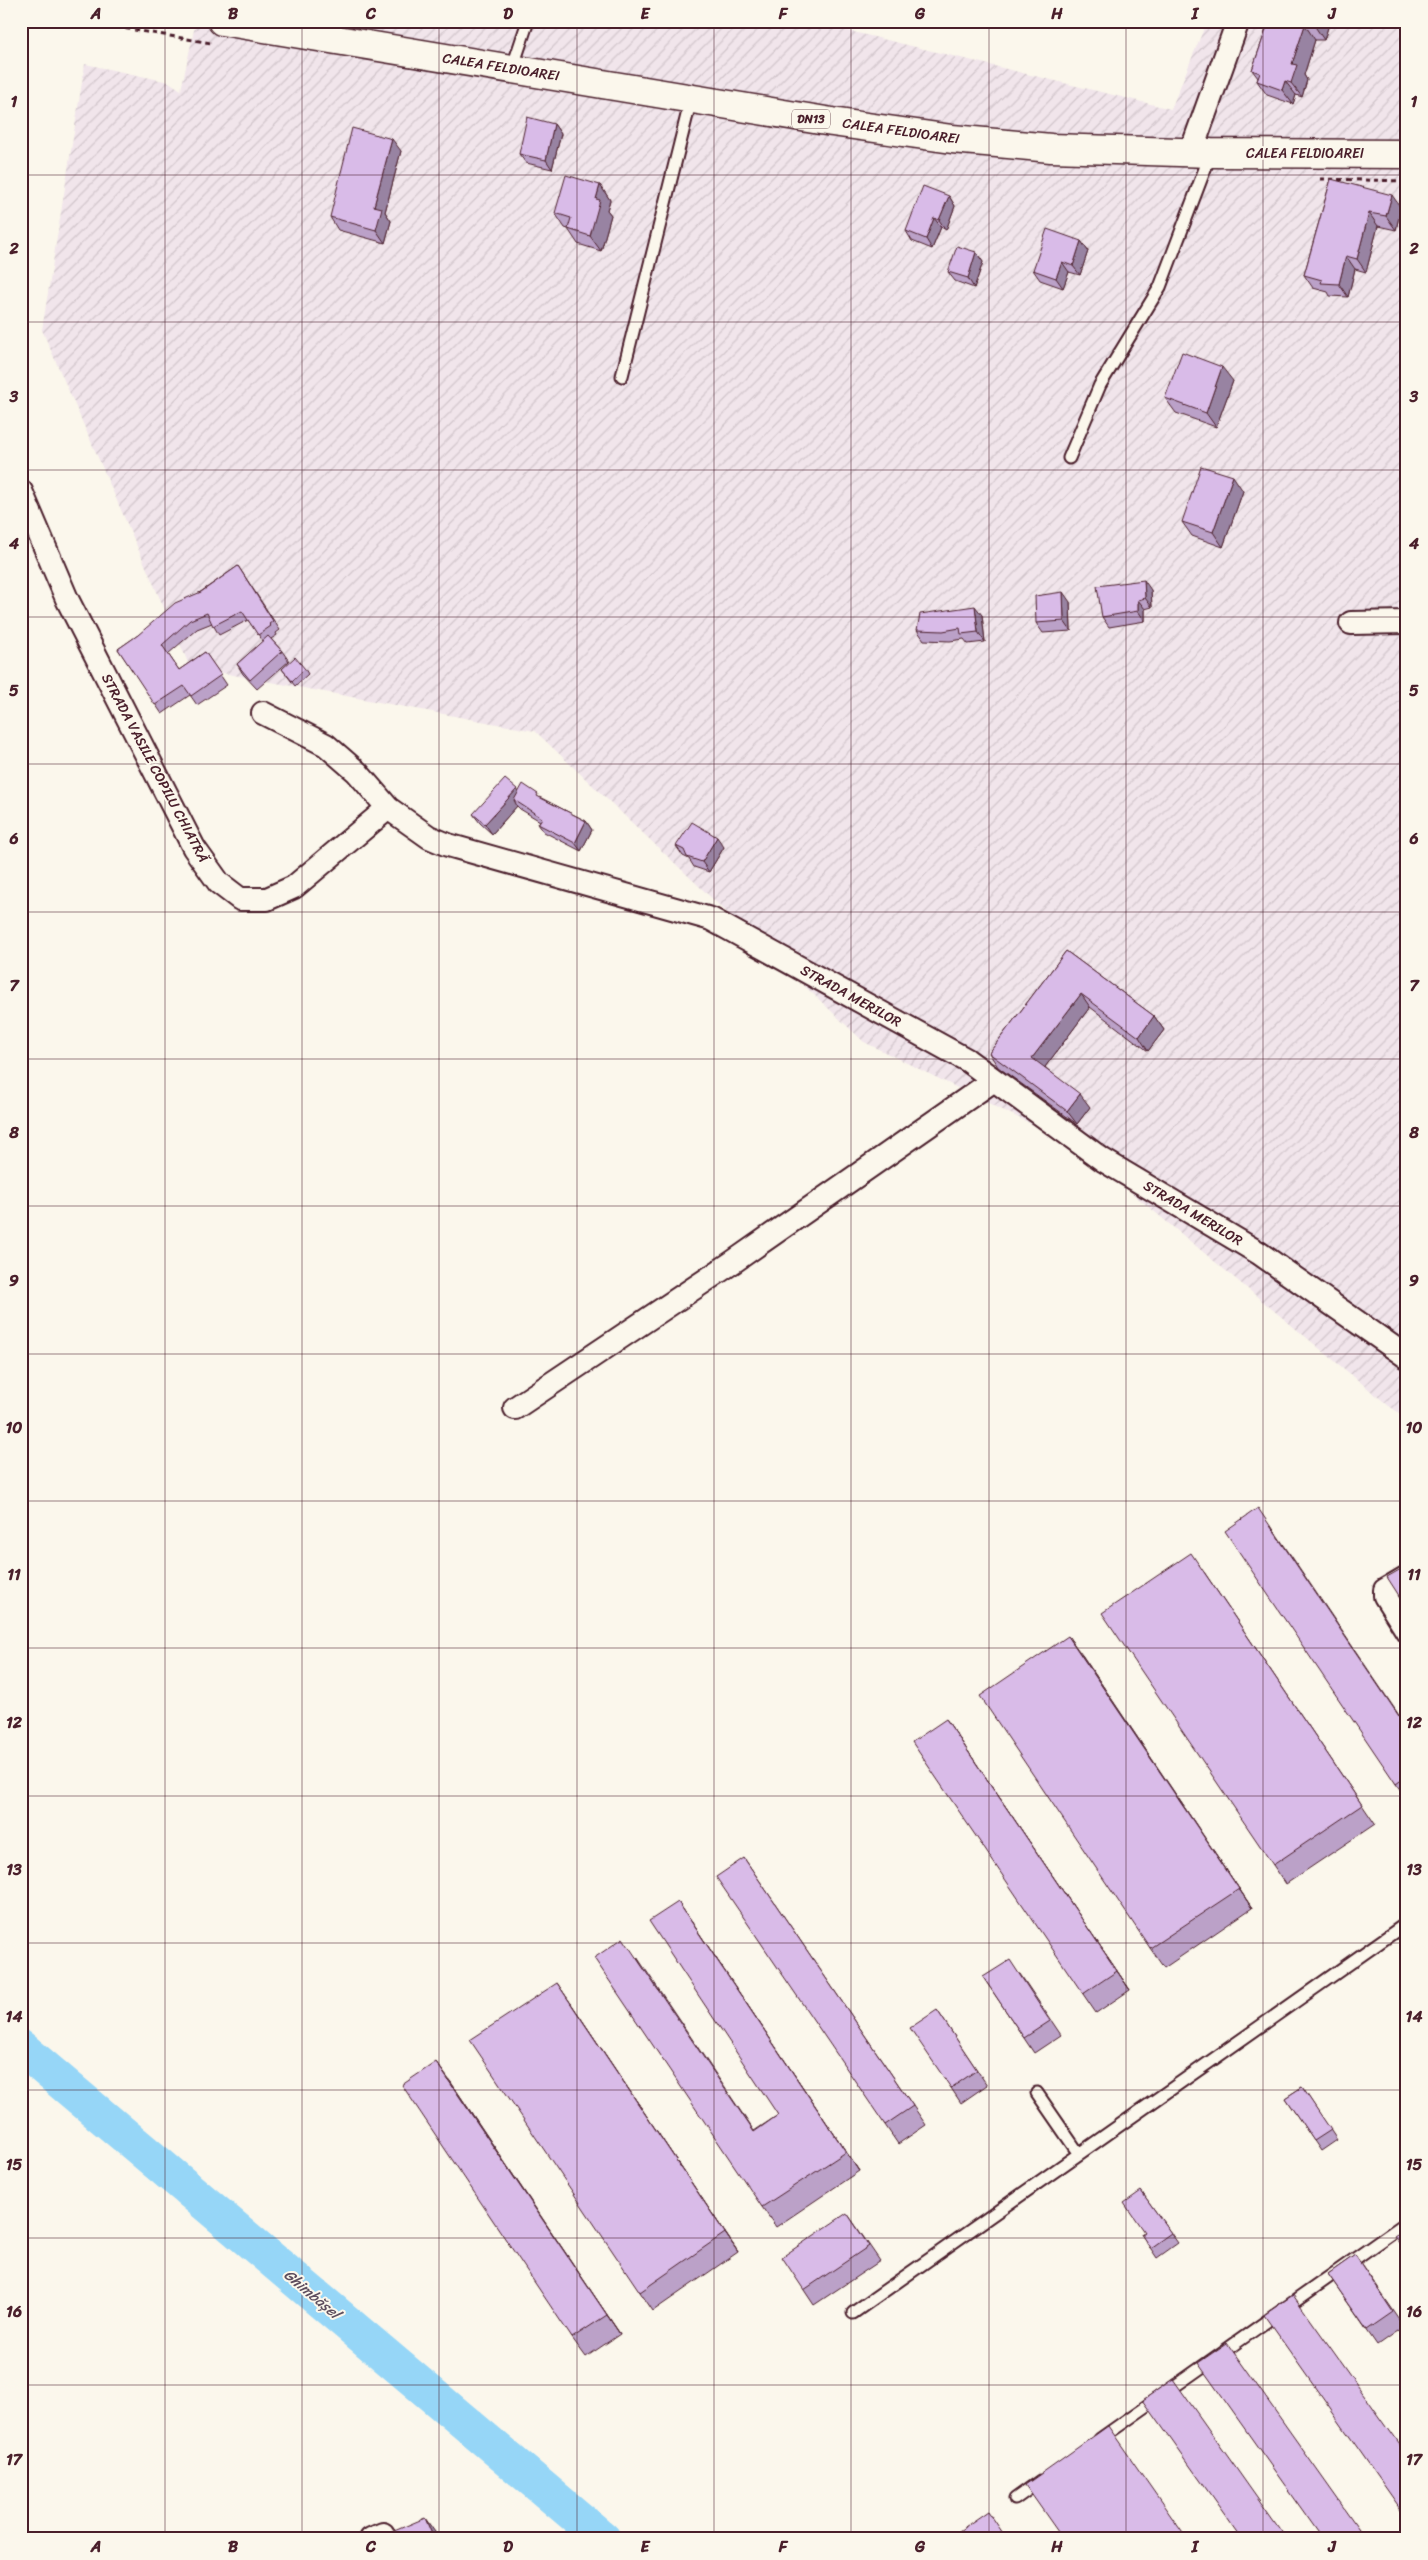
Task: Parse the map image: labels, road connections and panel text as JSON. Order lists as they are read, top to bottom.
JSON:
{
  "streets": {
    "highway": ["CALEA FELDIOAREI", "DN13"],
    "street": ["STRADA VASILE COPILU CHIATRĂ", "STRADA MERILOR"]
  },
  "crossings": [
    ["STRADA VASILE COPILU CHIATRĂ", "STRADA MERILOR"]
  ],
  "water": ["Ghimbășel"],
  "grid": {
    "columns": [
      "A",
      "B",
      "C",
      "D",
      "E",
      "F",
      "G",
      "H",
      "I",
      "J"
    ],
    "rows": [
      "1",
      "2",
      "3",
      "4",
      "5",
      "6",
      "7",
      "8",
      "9",
      "10",
      "11",
      "12",
      "13",
      "14",
      "15",
      "16",
      "17"
    ]
  }
}
